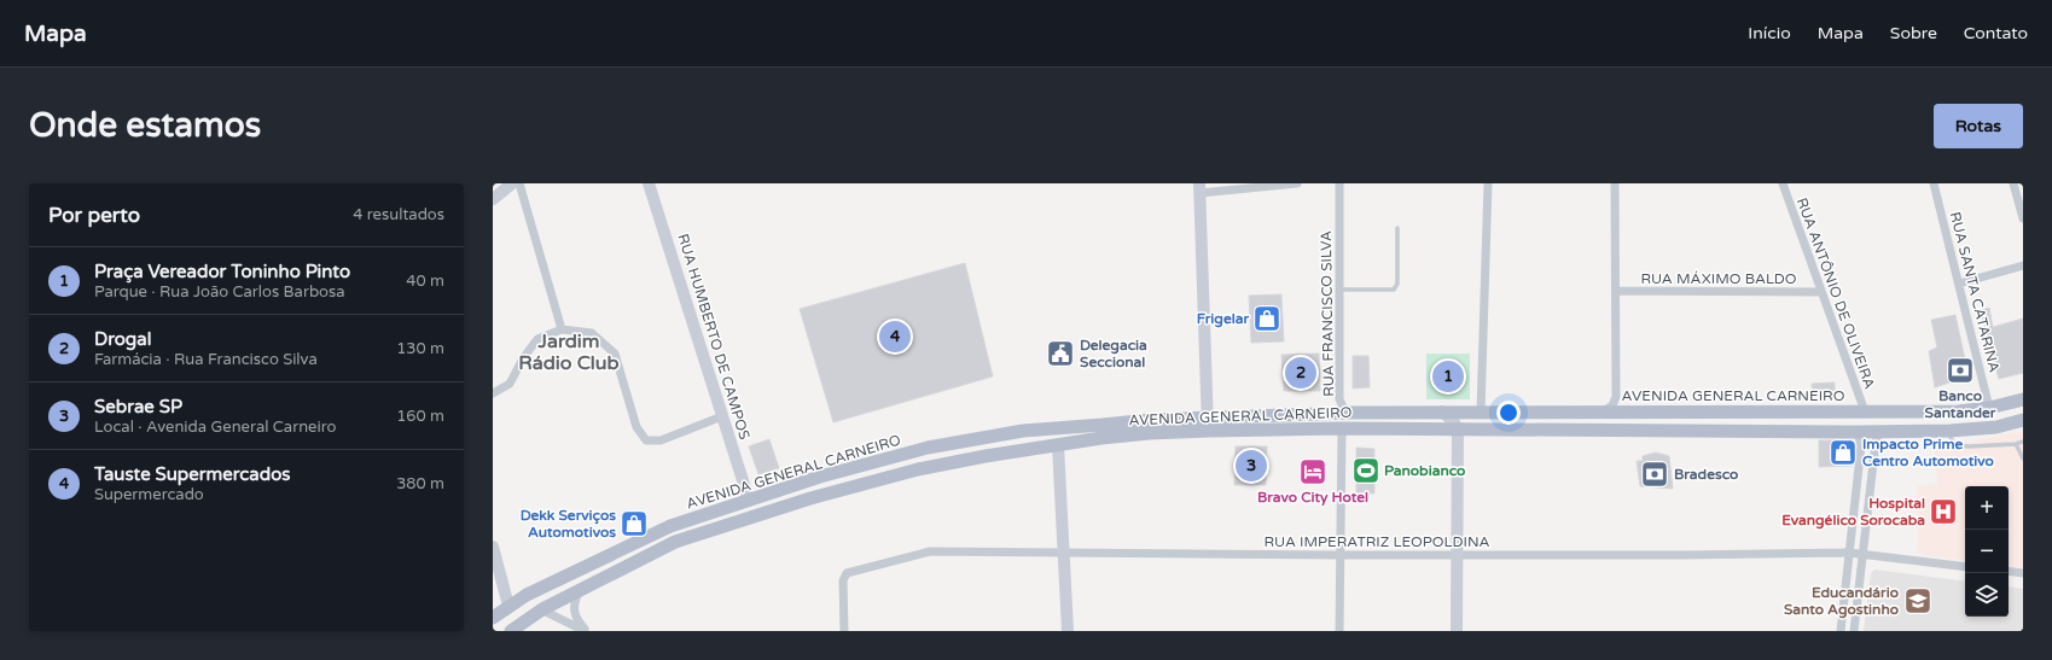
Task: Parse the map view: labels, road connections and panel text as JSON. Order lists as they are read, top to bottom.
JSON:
{
  "streets": {
    "main road": ["RUA HUMBERTO DE CAMPOS", "AVENIDA GENERAL CARNEIRO"],
    "street": [
      "RUA MÁXIMO BALDO",
      "RUA SANTA CATARINA",
      "RUA ANTÔNIO DE OLIVEIRA",
      "RUA FRANCISCO SILVA",
      "RUA IMPERATRIZ LEOPOLDINA"
    ]
  },
  "crossings": [
    ["RUA MÁXIMO BALDO", "RUA ANTÔNIO DE OLIVEIRA"],
    ["RUA SANTA CATARINA", "AVENIDA GENERAL CARNEIRO"],
    ["RUA ANTÔNIO DE OLIVEIRA", "AVENIDA GENERAL CARNEIRO"],
    ["RUA FRANCISCO SILVA", "AVENIDA GENERAL CARNEIRO"],
    ["RUA HUMBERTO DE CAMPOS", "AVENIDA GENERAL CARNEIRO"]
  ],
  "districts": ["Jardim Rádio Club"],
  "places": {
    "shop": ["Frigelar", "Impacto Prime Centro Automotivo", "Dekk Serviços Automotivos"],
    "public building": ["Delegacia Seccional"],
    "bank": ["Banco Santander", "Bradesco"],
    "sports": ["Panobianco"],
    "hotel": ["Bravo City Hotel"],
    "hospital": ["Hospital Evangélico Sorocaba"],
    "school or university": ["Educandário Santo Agostinho"]
  },
  "page": {
    "header": "Mapa",
    "nav": [
      "Início",
      "Mapa",
      "Sobre",
      "Contato"
    ],
    "buttons": "Rotas",
    "title": "Onde estamos",
    "heading": ["Por perto", "4 resultados"],
    "list": [
      {
        "mark": "1",
        "name": "Praça Vereador Toninho Pinto",
        "note": "Parque · Rua João Carlos Barbosa",
        "value": "40 m"
      },
      {
        "mark": "2",
        "name": "Drogal",
        "note": "Farmácia · Rua Francisco Silva",
        "value": "130 m"
      },
      {
        "mark": "3",
        "name": "Sebrae SP",
        "note": "Local · Avenida General Carneiro",
        "value": "160 m"
      },
      {
        "mark": "4",
        "name": "Tauste Supermercados",
        "note": "Supermercado",
        "value": "380 m"
      }
    ],
    "pins": [
      "4",
      "2",
      "1",
      "3"
    ],
    "map_buttons": ["+", "−"]
  }
}
